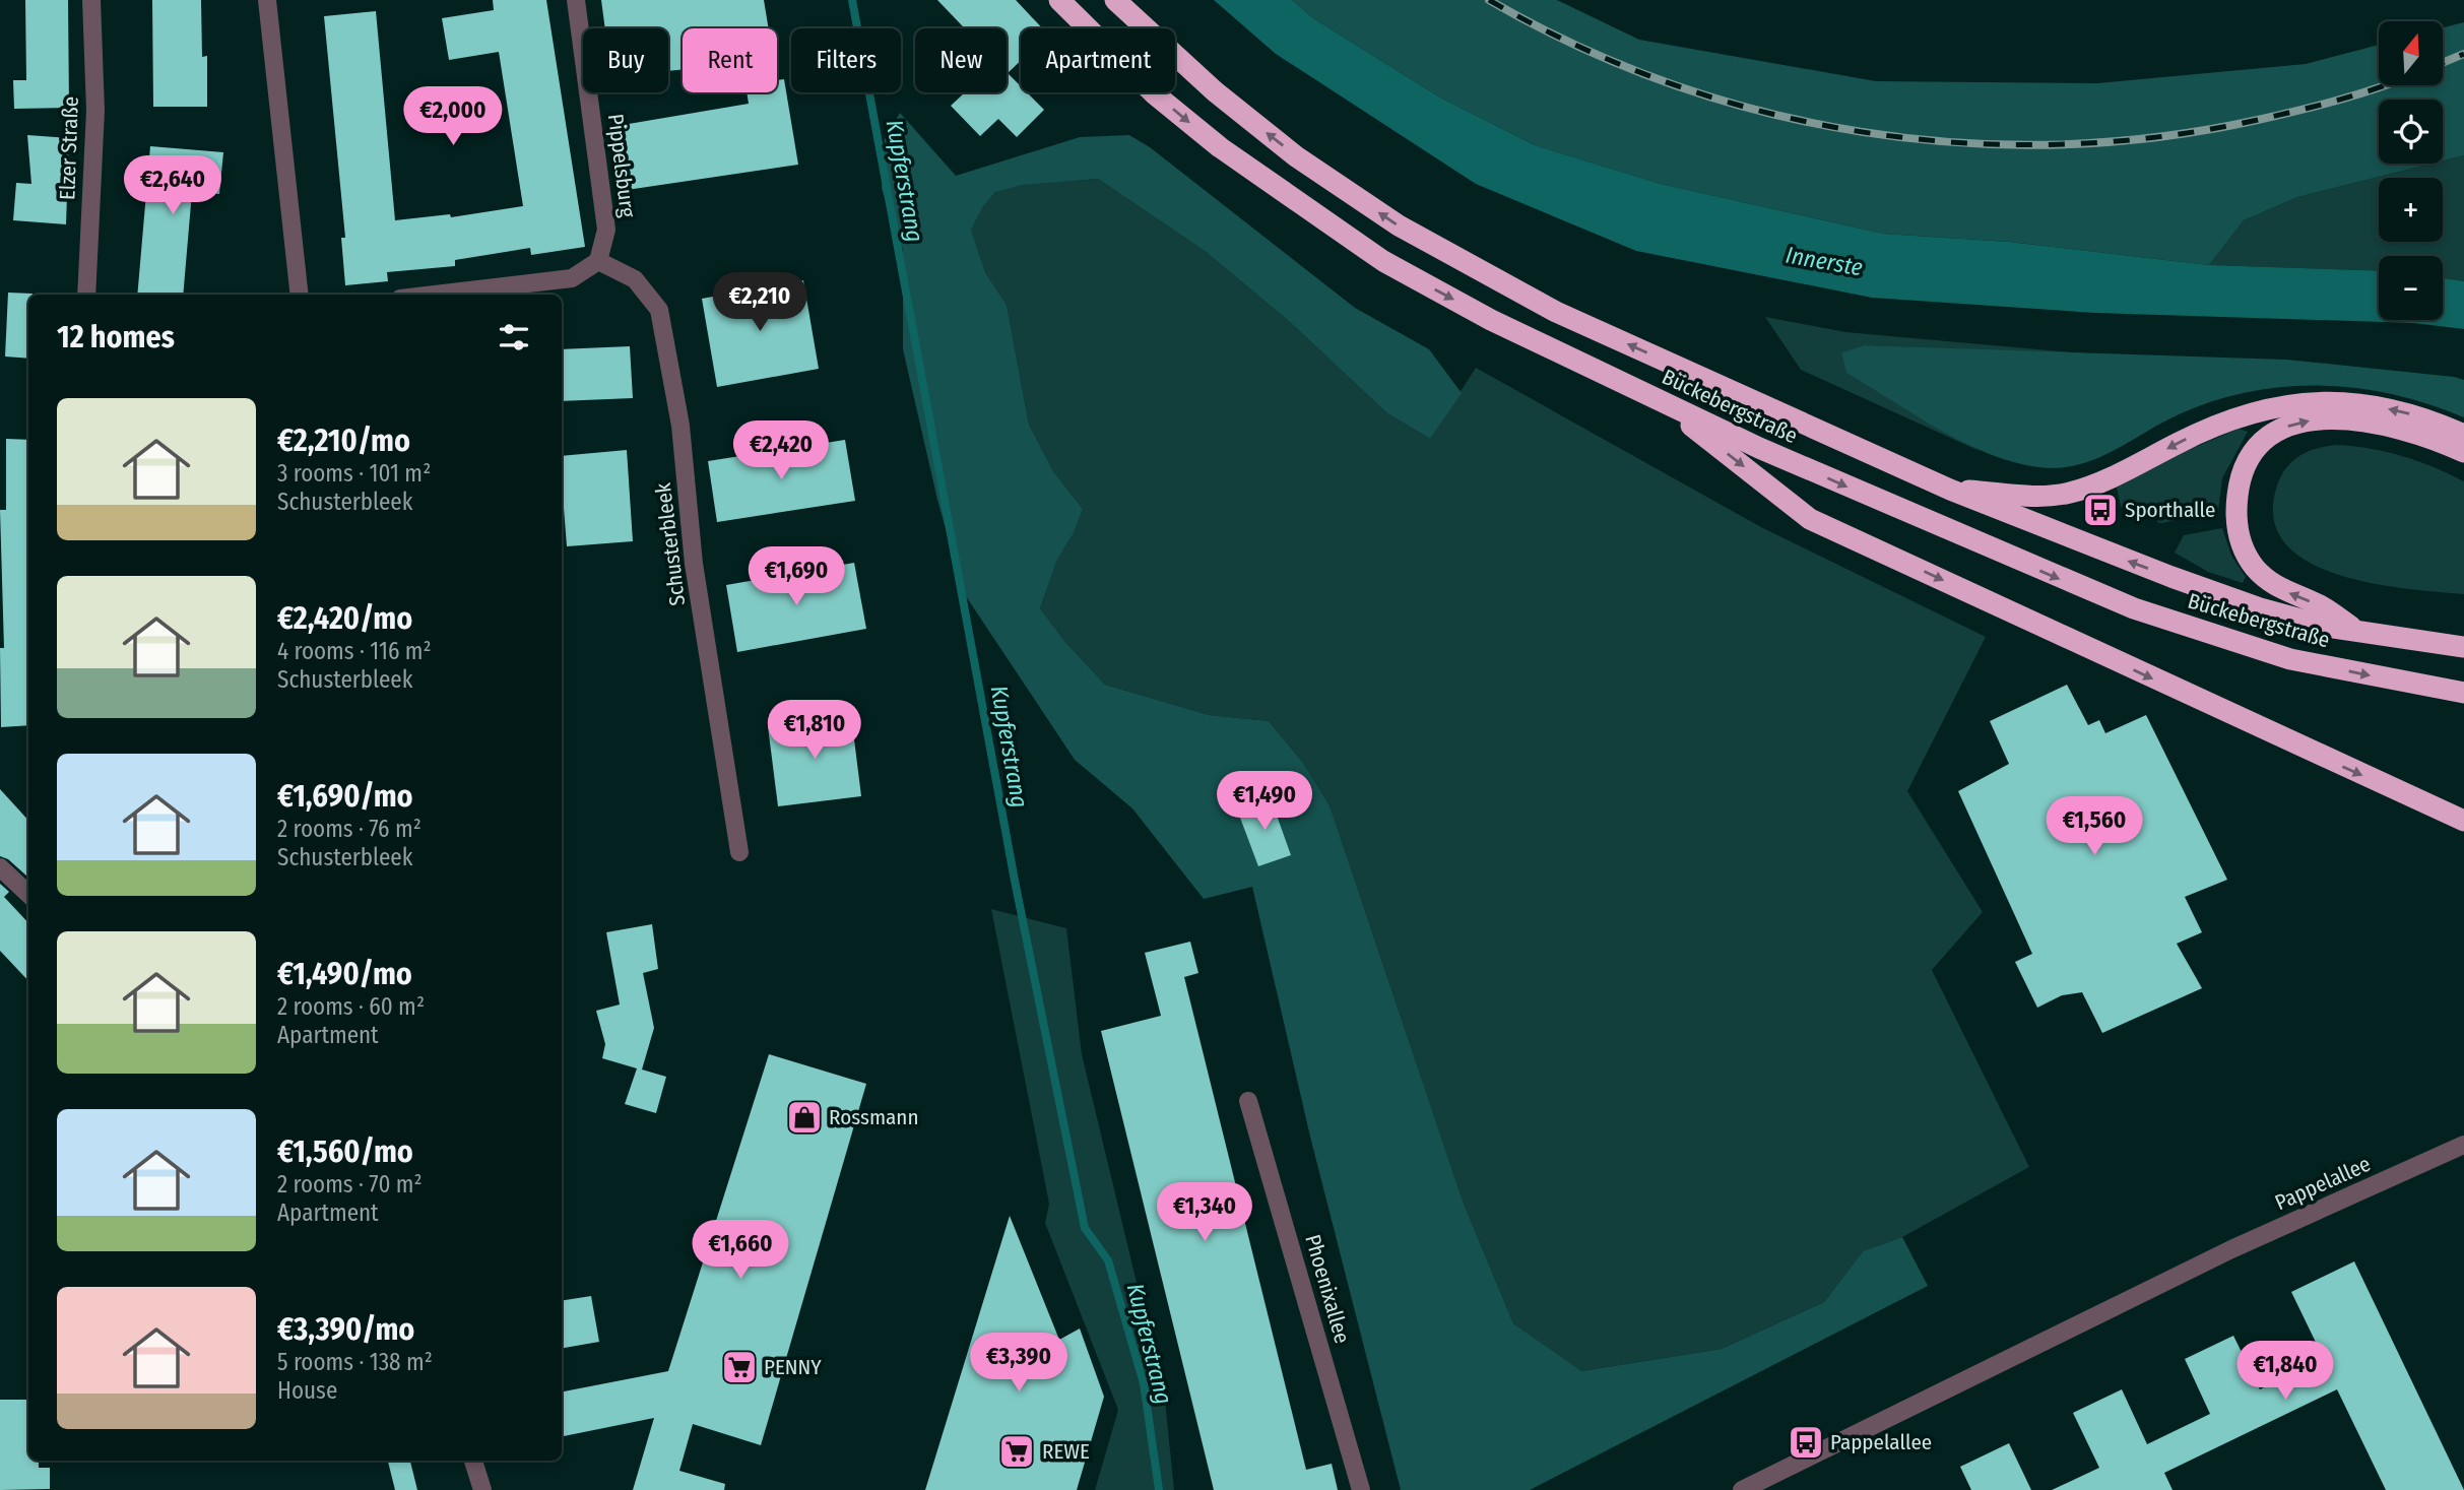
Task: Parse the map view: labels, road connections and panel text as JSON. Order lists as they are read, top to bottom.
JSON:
{
  "streets": {
    "highway": ["Bückebergstraße"],
    "street": [
      "Elzer Straße",
      "Pippelsburg",
      "Schusterbleek",
      "Pappelallee",
      "Phoenixallee"
    ]
  },
  "crossings": [
    ["Pippelsburg", "Schusterbleek"]
  ],
  "water": ["Kupferstrang", "Innerste"],
  "places": {
    "bus stop": ["Sporthalle", "Pappelallee"],
    "shop": ["Rossmann"],
    "supermarket": ["PENNY", "REWE"]
  },
  "north": "top",
  "page": {
    "map_buttons": ["+", "−"],
    "chip": [
      "Buy",
      "Rent",
      "Filters",
      "New",
      "Apartment"
    ],
    "price": [
      "€2,000",
      "€2,640",
      "€2,210",
      "€2,420",
      "€1,690",
      "€1,810",
      "€1,490",
      "€1,560",
      "€1,340",
      "€1,660",
      "€3,390",
      "€1,840"
    ],
    "heading": "12 homes",
    "list": [
      {
        "name": "€2,210/mo",
        "note": "3 rooms · 101 m² · Schusterbleek"
      },
      {
        "name": "€2,420/mo",
        "note": "4 rooms · 116 m² · Schusterbleek"
      },
      {
        "name": "€1,690/mo",
        "note": "2 rooms · 76 m² · Schusterbleek"
      },
      {
        "name": "€1,490/mo",
        "note": "2 rooms · 60 m² · Apartment"
      },
      {
        "name": "€1,560/mo",
        "note": "2 rooms · 70 m² · Apartment"
      },
      {
        "name": "€3,390/mo",
        "note": "5 rooms · 138 m² · House"
      }
    ]
  }
}
